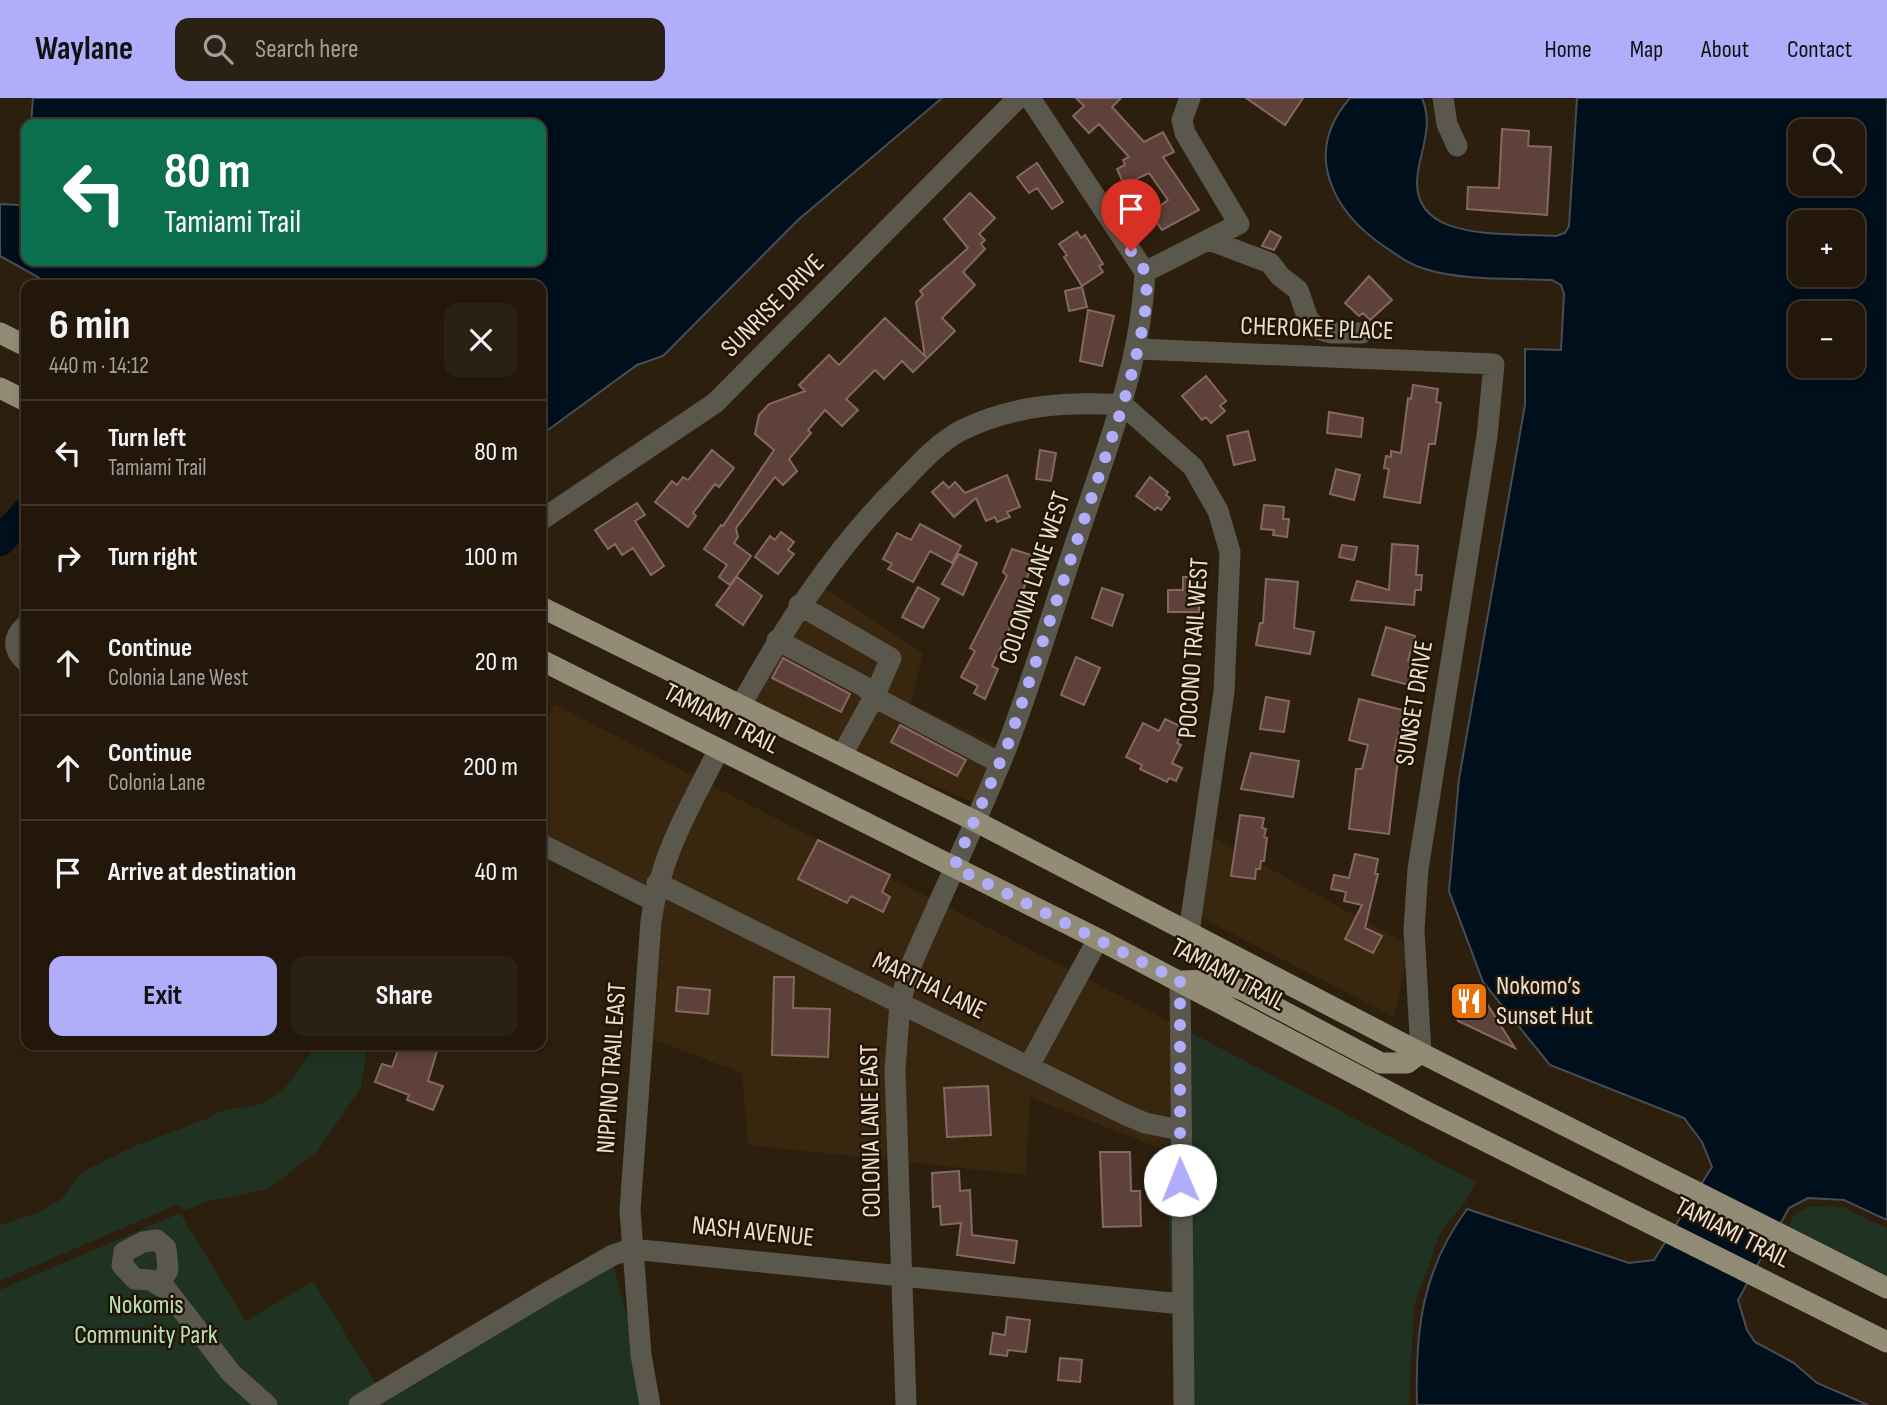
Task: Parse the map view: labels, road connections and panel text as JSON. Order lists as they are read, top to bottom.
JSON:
{
  "streets": {
    "main road": ["TAMIAMI TRAIL"],
    "street": [
      "SUNRISE DRIVE",
      "CHEROKEE PLACE",
      "COLONIA LANE WEST",
      "POCONO TRAIL WEST",
      "SUNSET DRIVE",
      "MARTHA LANE",
      "NIPPINO TRAIL EAST",
      "COLONIA LANE EAST",
      "NASH AVENUE"
    ]
  },
  "crossings": [
    ["CHEROKEE PLACE", "COLONIA LANE WEST"],
    ["CHEROKEE PLACE", "SUNSET DRIVE"],
    ["COLONIA LANE WEST", "POCONO TRAIL WEST"],
    ["COLONIA LANE WEST", "TAMIAMI TRAIL"],
    ["COLONIA LANE WEST", "COLONIA LANE EAST"],
    ["POCONO TRAIL WEST", "TAMIAMI TRAIL"],
    ["SUNSET DRIVE", "TAMIAMI TRAIL"],
    ["TAMIAMI TRAIL", "NIPPINO TRAIL EAST"],
    ["TAMIAMI TRAIL", "COLONIA LANE EAST"],
    ["MARTHA LANE", "NIPPINO TRAIL EAST"],
    ["MARTHA LANE", "COLONIA LANE EAST"],
    ["NIPPINO TRAIL EAST", "NASH AVENUE"],
    ["COLONIA LANE EAST", "NASH AVENUE"]
  ],
  "parks": ["Nokomis Community Park"],
  "places": {
    "restaurant": ["Nokomo’s Sunset Hut"]
  },
  "page": {
    "header": "Waylane",
    "search": "Search here",
    "nav": [
      "Home",
      "Map",
      "About",
      "Contact"
    ],
    "map_buttons": ["+", "−"],
    "turn": ["80 m", "Tamiami Trail"],
    "heading": ["6 min", "440 m · 14:12"],
    "list": [
      {
        "name": "Turn left",
        "note": "Tamiami Trail",
        "value": "80 m"
      },
      {
        "name": "Turn right",
        "value": "100 m"
      },
      {
        "name": "Continue",
        "note": "Colonia Lane West",
        "value": "20 m"
      },
      {
        "name": "Continue",
        "note": "Colonia Lane",
        "value": "200 m"
      },
      {
        "name": "Arrive at destination",
        "value": "40 m"
      }
    ],
    "buttons": ["Exit", "Share"]
  }
}
